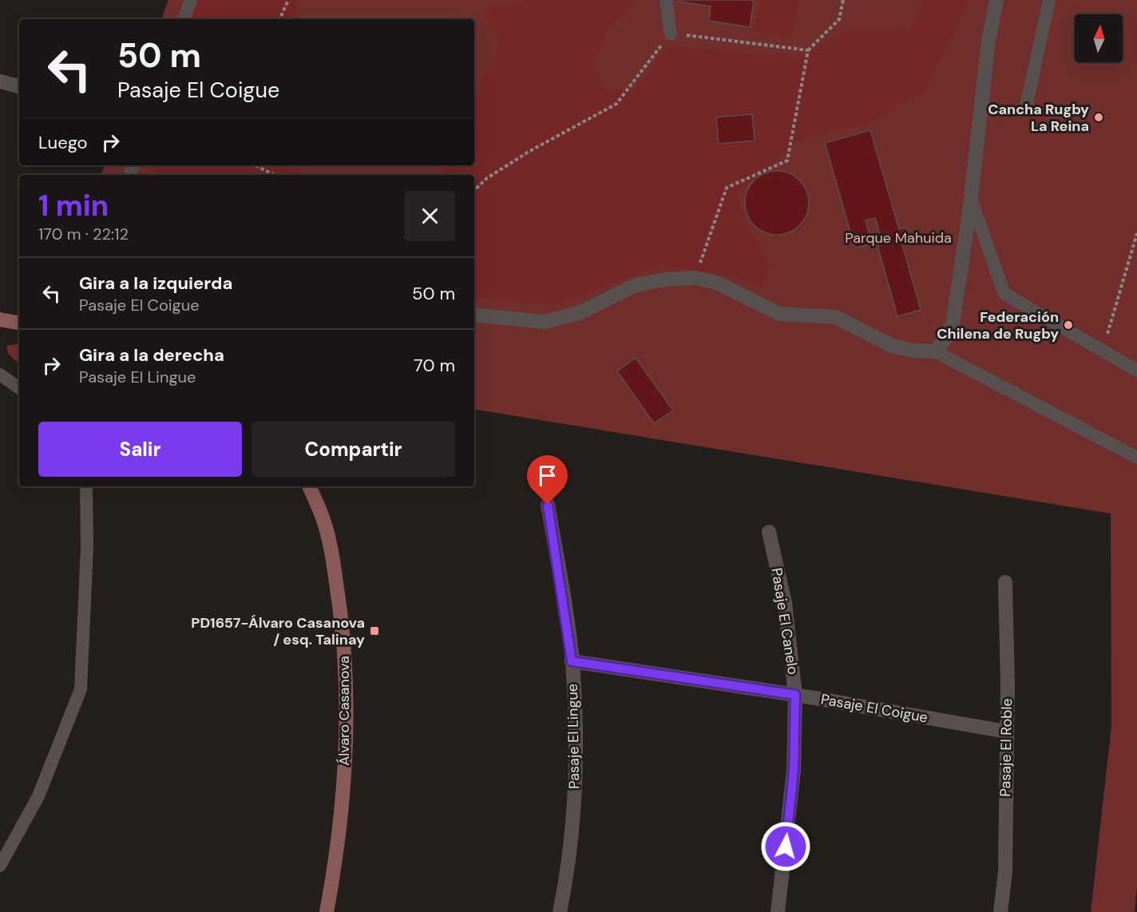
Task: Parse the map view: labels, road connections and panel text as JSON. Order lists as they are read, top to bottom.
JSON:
{
  "streets": {
    "street": [
      "Pasaje El Canelo",
      "Pasaje El Coigue",
      "Álvaro Casanova",
      "Pasaje El Lingue",
      "Pasaje El Roble"
    ]
  },
  "crossings": [
    ["Pasaje El Canelo", "Pasaje El Coigue"],
    ["Pasaje El Coigue", "Pasaje El Lingue"],
    ["Pasaje El Coigue", "Pasaje El Roble"]
  ],
  "parks": ["Parque Mahuida"],
  "places": {
    "other": ["Cancha Rugby La Reina", "Federación Chilena de Rugby"],
    "transit": ["PD1657-Álvaro Casanova / esq. Talinay"]
  },
  "north": "top",
  "page": {
    "turn": ["50 m", "Pasaje El Coigue"],
    "then": "Luego",
    "heading": ["1 min", "170 m · 22:12"],
    "list": [
      {
        "name": "Gira a la izquierda",
        "note": "Pasaje El Coigue",
        "value": "50 m"
      },
      {
        "name": "Gira a la derecha",
        "note": "Pasaje El Lingue",
        "value": "70 m"
      }
    ],
    "buttons": ["Salir", "Compartir"]
  }
}
